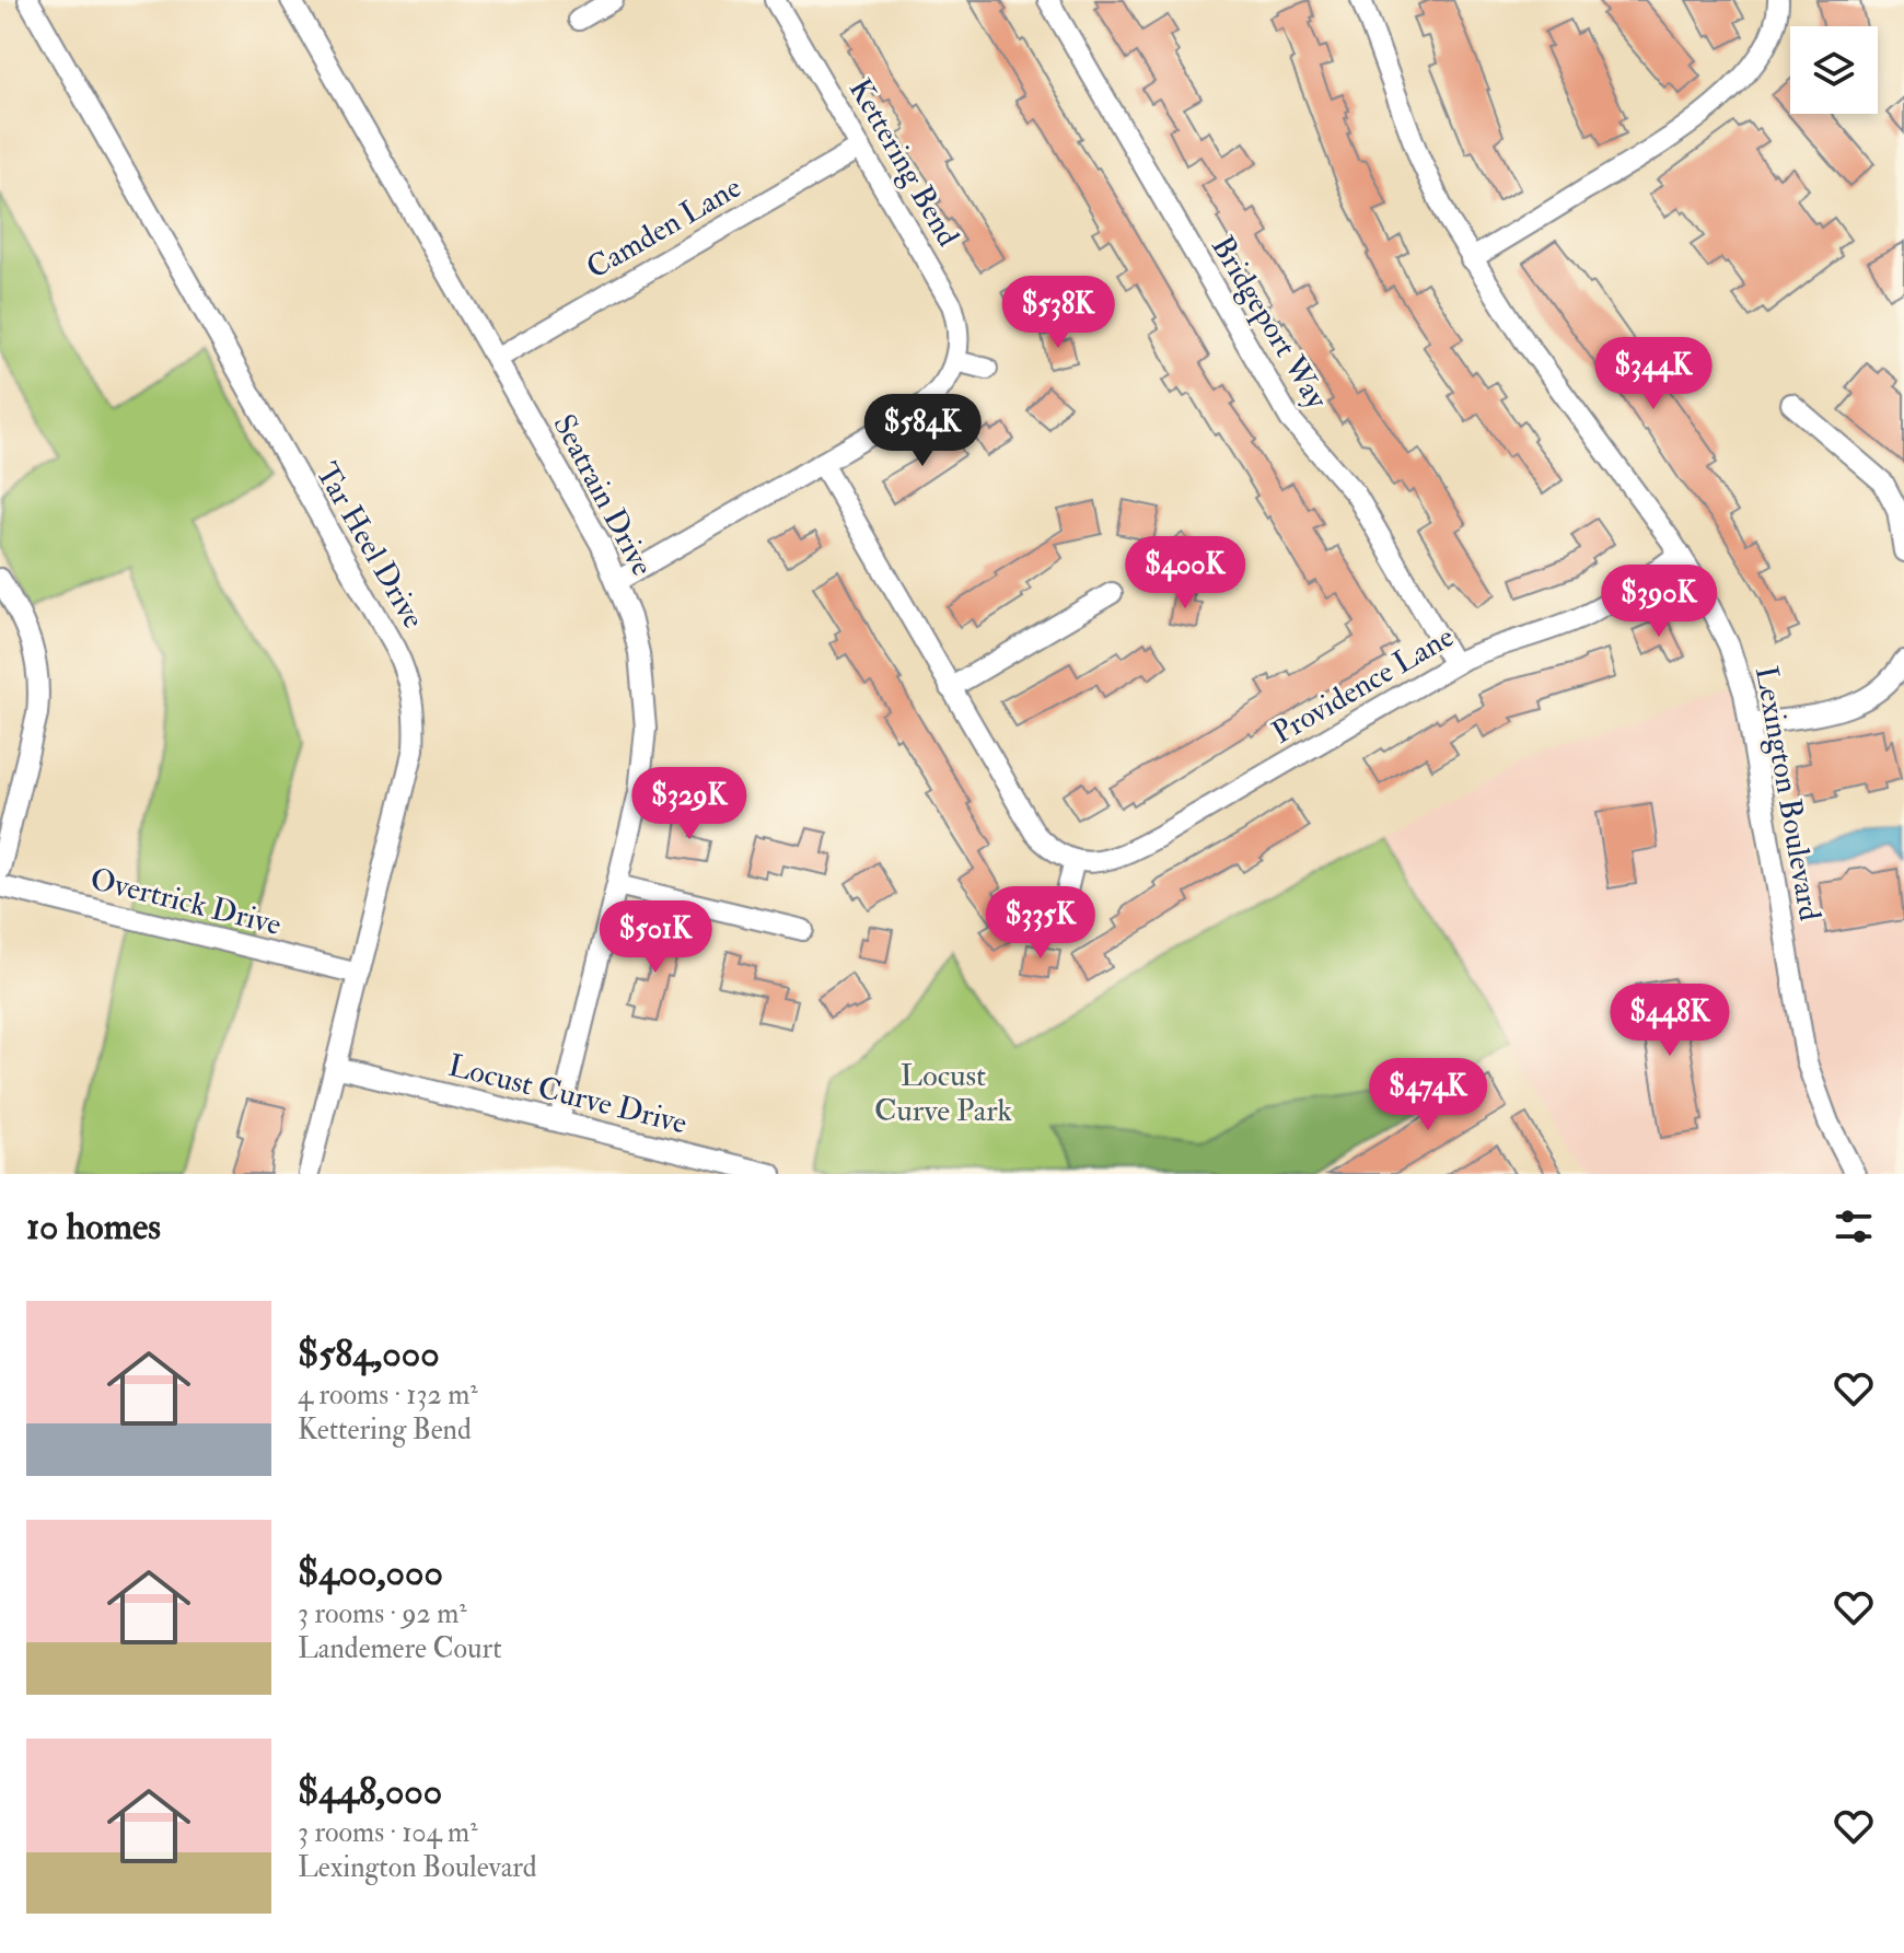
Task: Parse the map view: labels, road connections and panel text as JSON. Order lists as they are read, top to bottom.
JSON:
{
  "streets": {
    "street": [
      "Kettering Bend",
      "Camden Lane",
      "Bridgeport Way",
      "Seatrain Drive",
      "Tar Heel Drive",
      "Providence Lane",
      "Lexington Boulevard",
      "Overtrick Drive",
      "Locust Curve Drive"
    ]
  },
  "crossings": [
    ["Kettering Bend", "Camden Lane"],
    ["Camden Lane", "Seatrain Drive"],
    ["Bridgeport Way", "Providence Lane"],
    ["Seatrain Drive", "Locust Curve Drive"],
    ["Tar Heel Drive", "Overtrick Drive"],
    ["Tar Heel Drive", "Locust Curve Drive"],
    ["Providence Lane", "Lexington Boulevard"]
  ],
  "parks": ["Locust Curve Park"],
  "page": {
    "price": [
      "$538K",
      "$344K",
      "$584K",
      "$400K",
      "$390K",
      "$329K",
      "$335K",
      "$501K",
      "$448K",
      "$474K"
    ],
    "heading": "10 homes",
    "list": [
      {
        "name": "$584,000",
        "note": "4 rooms · 132 m² · Kettering Bend"
      },
      {
        "name": "$400,000",
        "note": "3 rooms · 92 m² · Landemere Court"
      },
      {
        "name": "$448,000",
        "note": "3 rooms · 104 m² · Lexington Boulevard"
      }
    ]
  }
}
